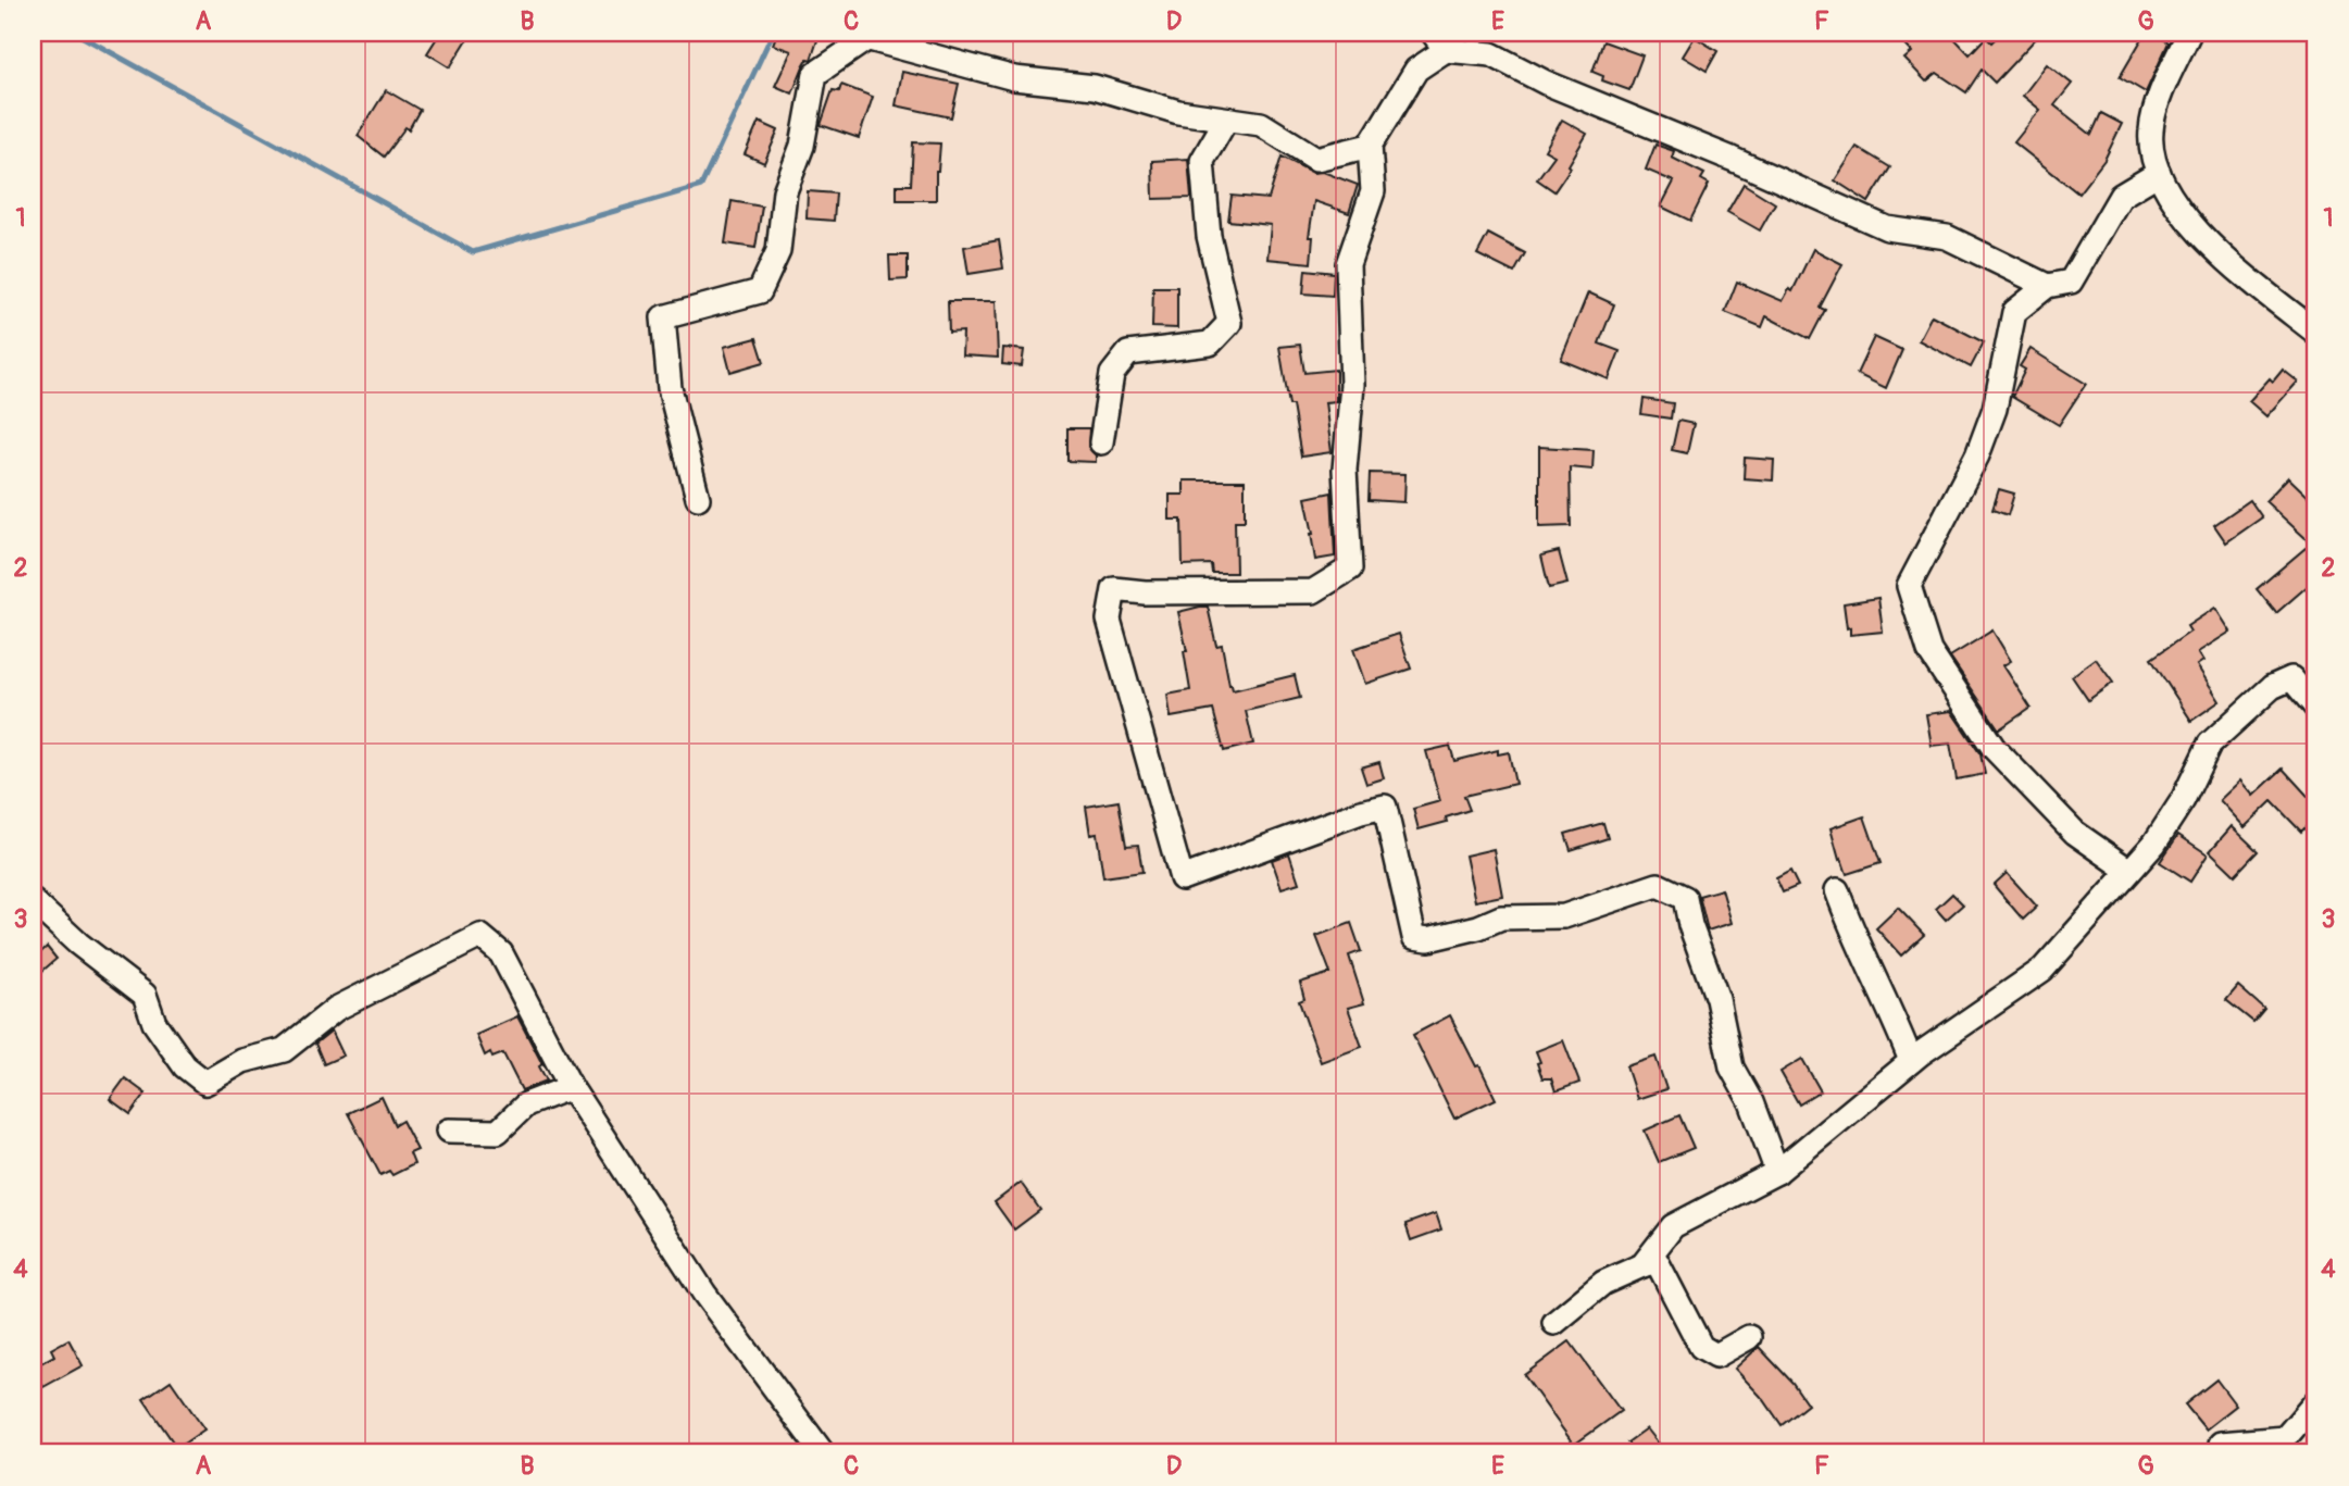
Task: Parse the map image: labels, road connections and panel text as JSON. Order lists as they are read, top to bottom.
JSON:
{
  "grid": {
    "columns": [
      "A",
      "B",
      "C",
      "D",
      "E",
      "F",
      "G"
    ],
    "rows": [
      "1",
      "2",
      "3",
      "4"
    ]
  }
}
